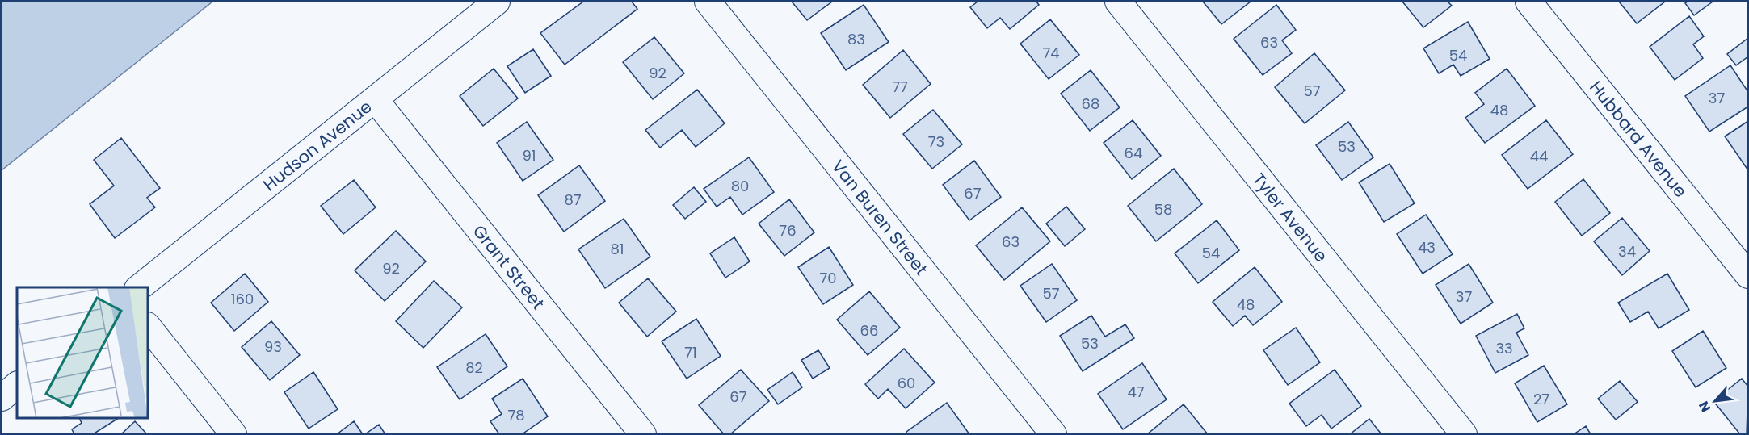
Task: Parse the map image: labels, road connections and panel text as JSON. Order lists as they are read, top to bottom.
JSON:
{
  "streets": {
    "street": [
      "Hubbard Avenue",
      "Hudson Avenue",
      "Van Buren Street",
      "Tyler Avenue",
      "Grant Street"
    ]
  },
  "crossings": [
    ["Hudson Avenue", "Grant Street"]
  ],
  "house_numbers": [
    "83",
    "63",
    "74",
    "54",
    "92",
    "77",
    "57",
    "37",
    "68",
    "48",
    "73",
    "53",
    "64",
    "91",
    "44",
    "80",
    "67",
    "87",
    "58",
    "76",
    "63",
    "43",
    "81",
    "34",
    "54",
    "92",
    "70",
    "57",
    "37",
    "160",
    "48",
    "66",
    "53",
    "93",
    "33",
    "71",
    "82",
    "60",
    "47",
    "67",
    "27",
    "78"
  ],
  "north": "bottom left"
}
